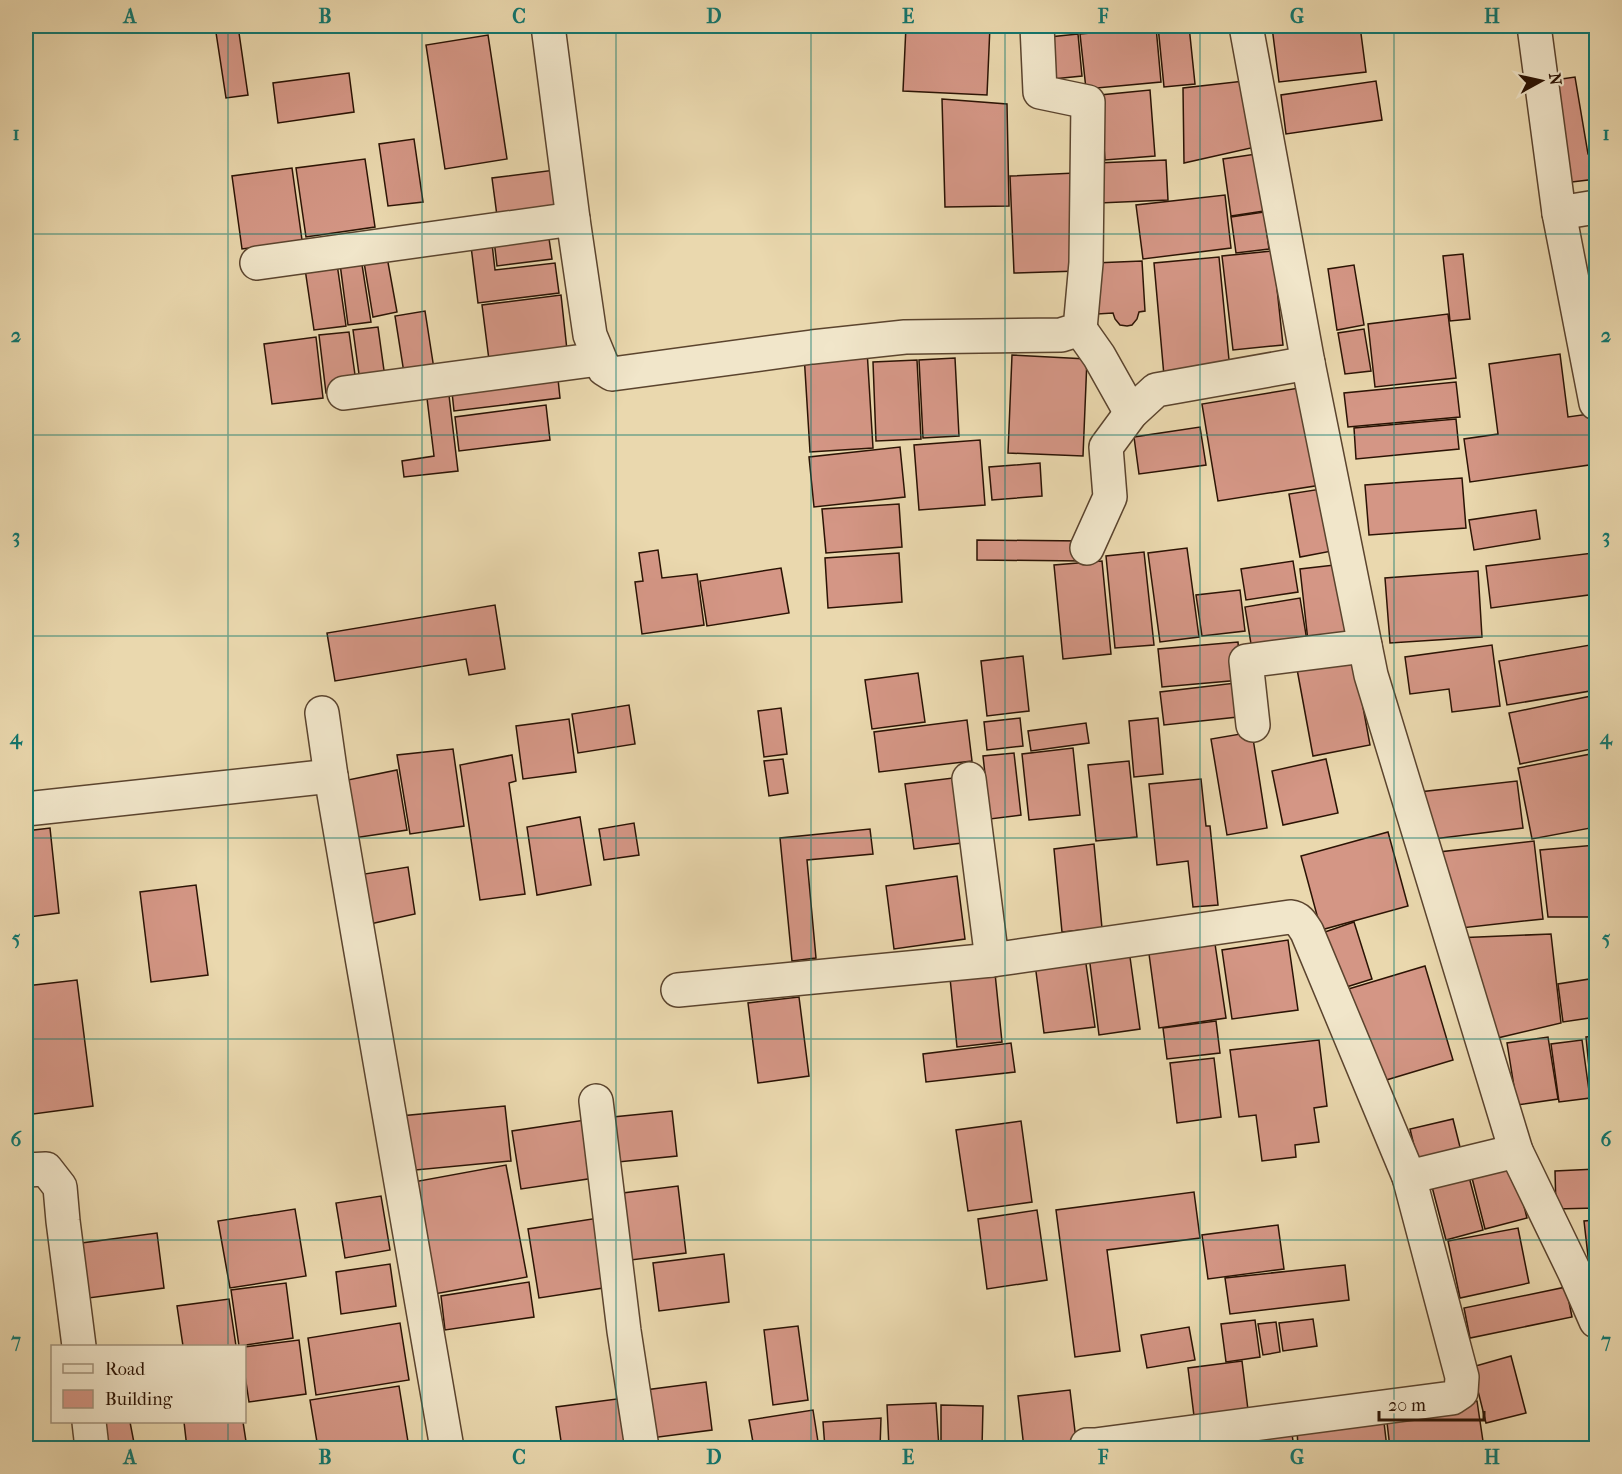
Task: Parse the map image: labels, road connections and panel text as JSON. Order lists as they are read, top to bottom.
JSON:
{
  "legend": ["Road", "Building"],
  "scale_bar": "20 m",
  "north": "right",
  "grid": {
    "columns": [
      "A",
      "B",
      "C",
      "D",
      "E",
      "F",
      "G",
      "H"
    ],
    "rows": [
      "1",
      "2",
      "3",
      "4",
      "5",
      "6",
      "7"
    ]
  }
}
